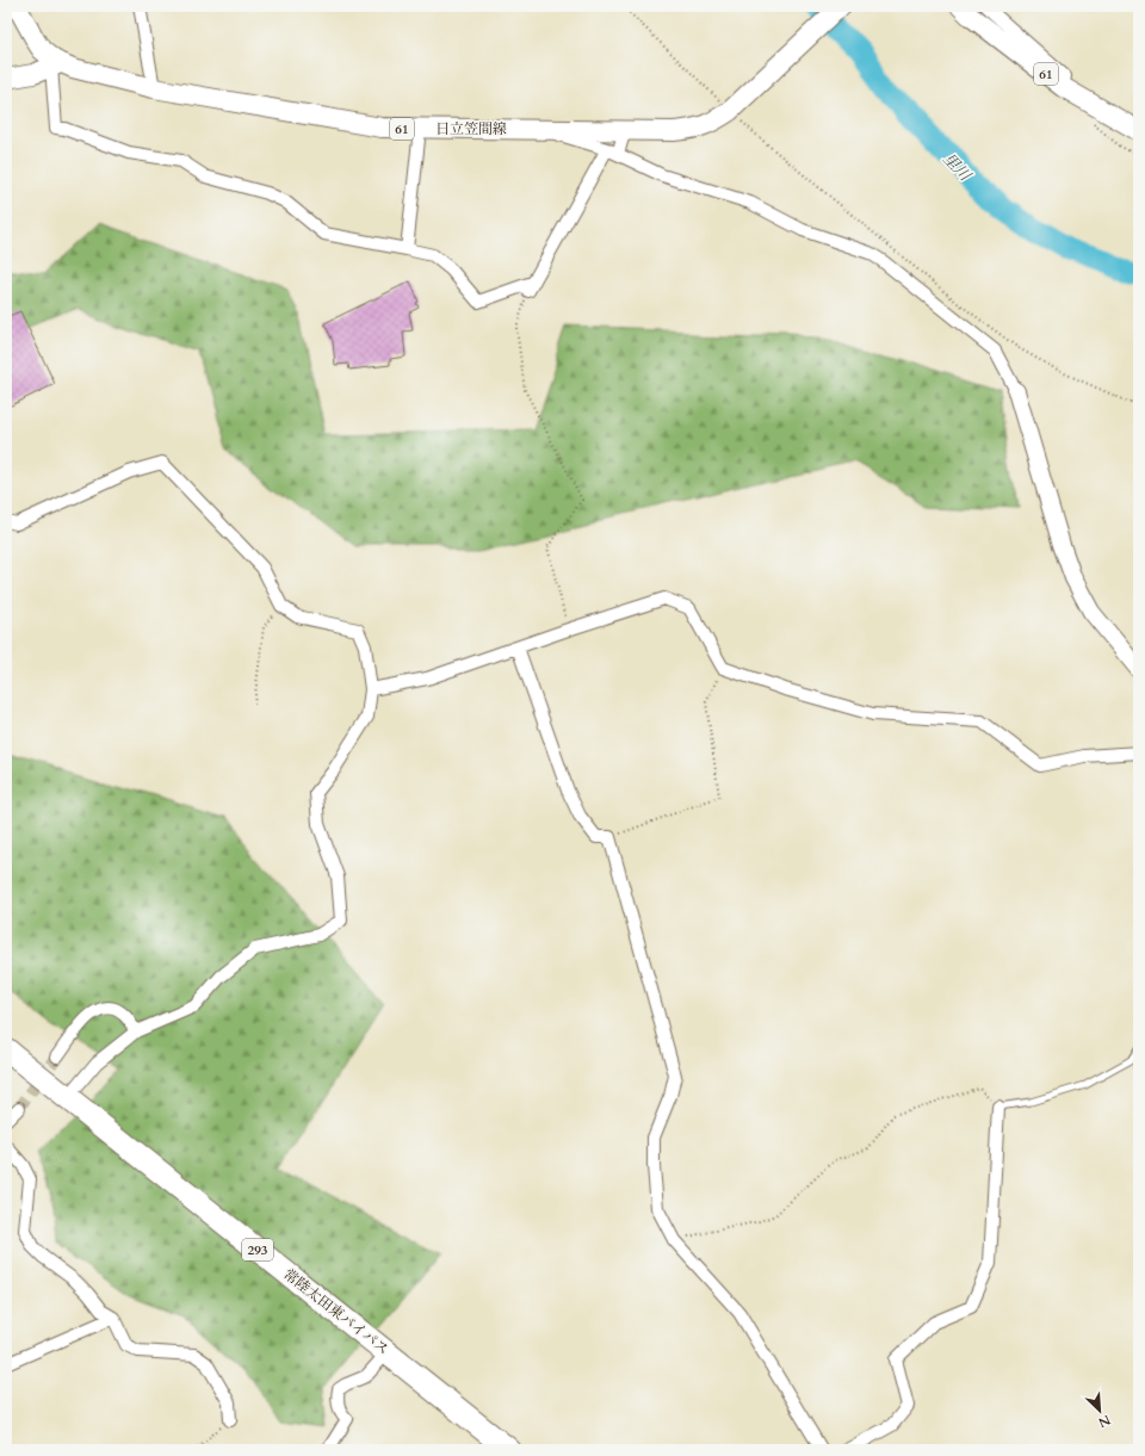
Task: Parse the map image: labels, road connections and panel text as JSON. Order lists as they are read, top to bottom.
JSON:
{
  "streets": {
    "highway": ["293", "常陸太田東バイパス"],
    "main road": ["61", "日立笠間線"]
  },
  "water": ["里川"],
  "north": "bottom right"
}
